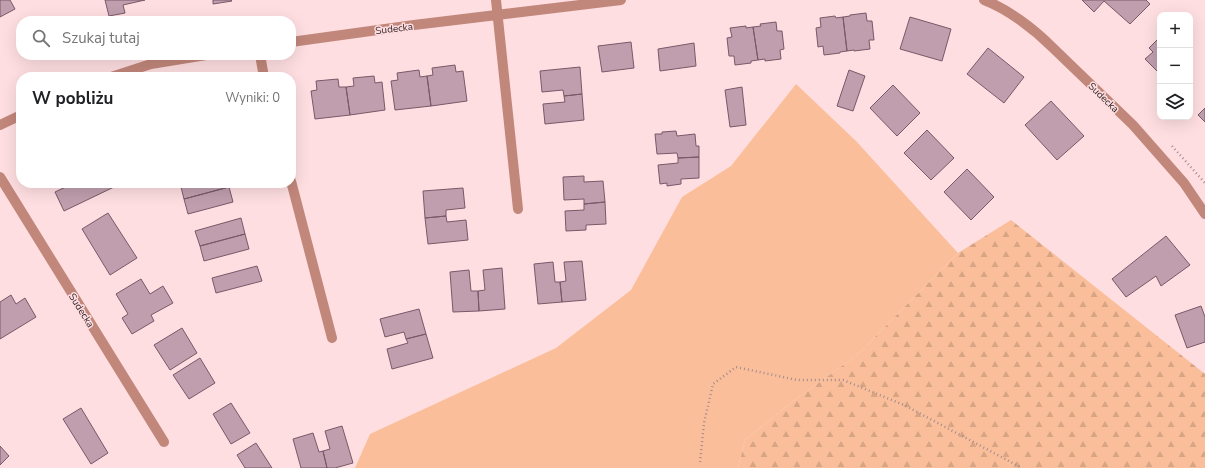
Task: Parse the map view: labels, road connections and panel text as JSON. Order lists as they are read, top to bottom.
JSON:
{
  "streets": {
    "street": ["Sudecka"]
  },
  "page": {
    "map_buttons": ["+", "−"],
    "search": "Szukaj tutaj",
    "heading": ["W pobliżu", "Wyniki: 0"]
  }
}
